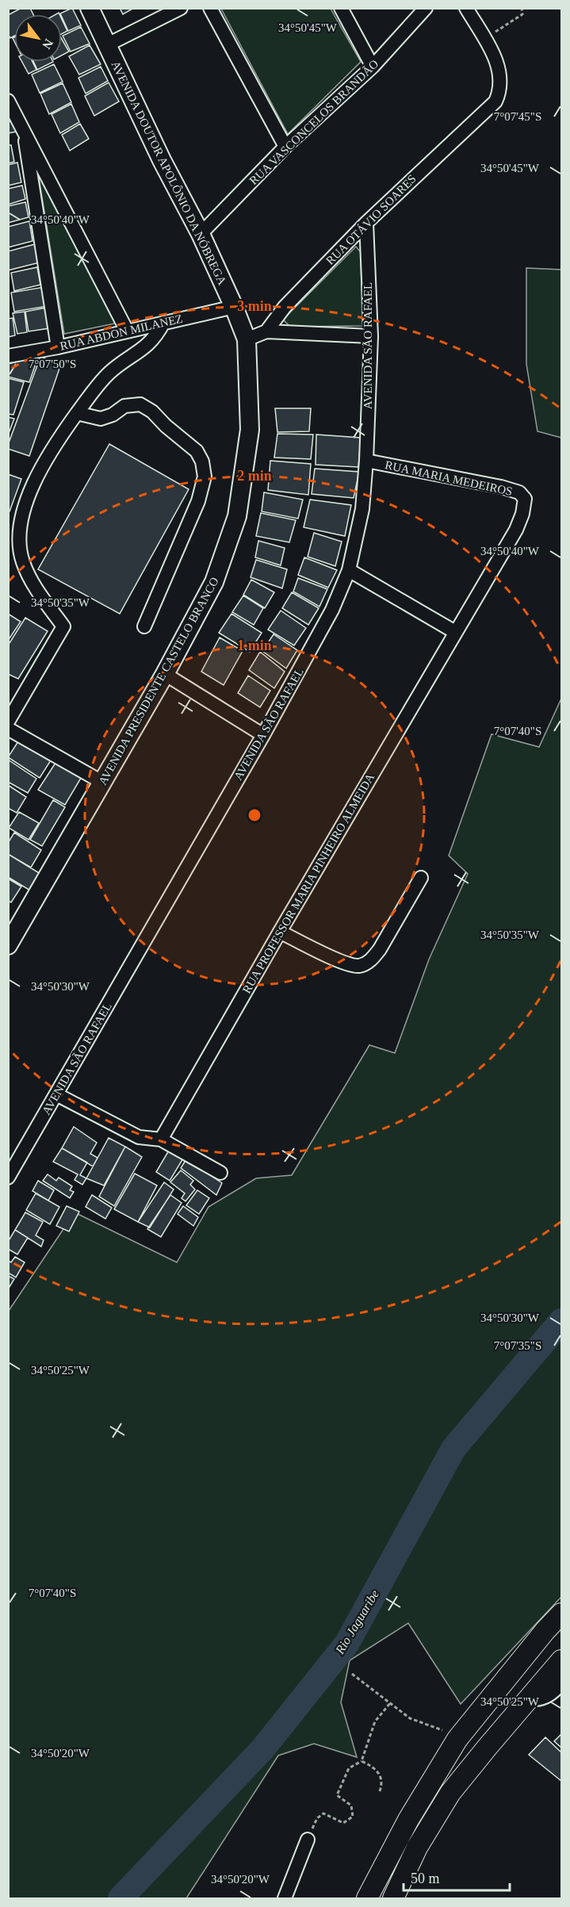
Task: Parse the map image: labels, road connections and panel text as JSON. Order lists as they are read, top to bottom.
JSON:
{
  "streets": {
    "main road": ["AVENIDA DOUTOR APOLÔNIO DA NÓBREGA", "AVENIDA PRESIDENTE CASTELO BRANCO"],
    "street": [
      "RUA VASCONCELOS BRANDÃO",
      "RUA OTÁVIO SOARES",
      "RUA ABDON MILANEZ",
      "AVENIDA SÃO RAFAEL",
      "RUA MARIA MEDEIROS",
      "RUA PROFESSOR MARIA PINHEIRO ALMEIDA"
    ]
  },
  "crossings": [
    ["RUA VASCONCELOS BRANDÃO", "AVENIDA DOUTOR APOLÔNIO DA NÓBREGA"],
    ["AVENIDA DOUTOR APOLÔNIO DA NÓBREGA", "RUA ABDON MILANEZ"],
    ["AVENIDA DOUTOR APOLÔNIO DA NÓBREGA", "AVENIDA PRESIDENTE CASTELO BRANCO"],
    ["RUA OTÁVIO SOARES", "AVENIDA SÃO RAFAEL"],
    ["AVENIDA SÃO RAFAEL", "RUA MARIA MEDEIROS"],
    ["RUA MARIA MEDEIROS", "RUA PROFESSOR MARIA PINHEIRO ALMEIDA"]
  ],
  "water": ["Rio Jaguaribe"],
  "scale_bar": "50 m",
  "north": "bottom right",
  "coordinates": [
    "34°50'45\"W",
    "7°07'45\"S",
    "34°50'40\"W",
    "7°07'50\"S",
    "34°50'35\"W",
    "7°07'40\"S",
    "34°50'30\"W",
    "7°07'35\"S",
    "34°50'25\"W",
    "34°50'20\"W"
  ],
  "rings": ["3 min", "2 min", "1 min"]
}
